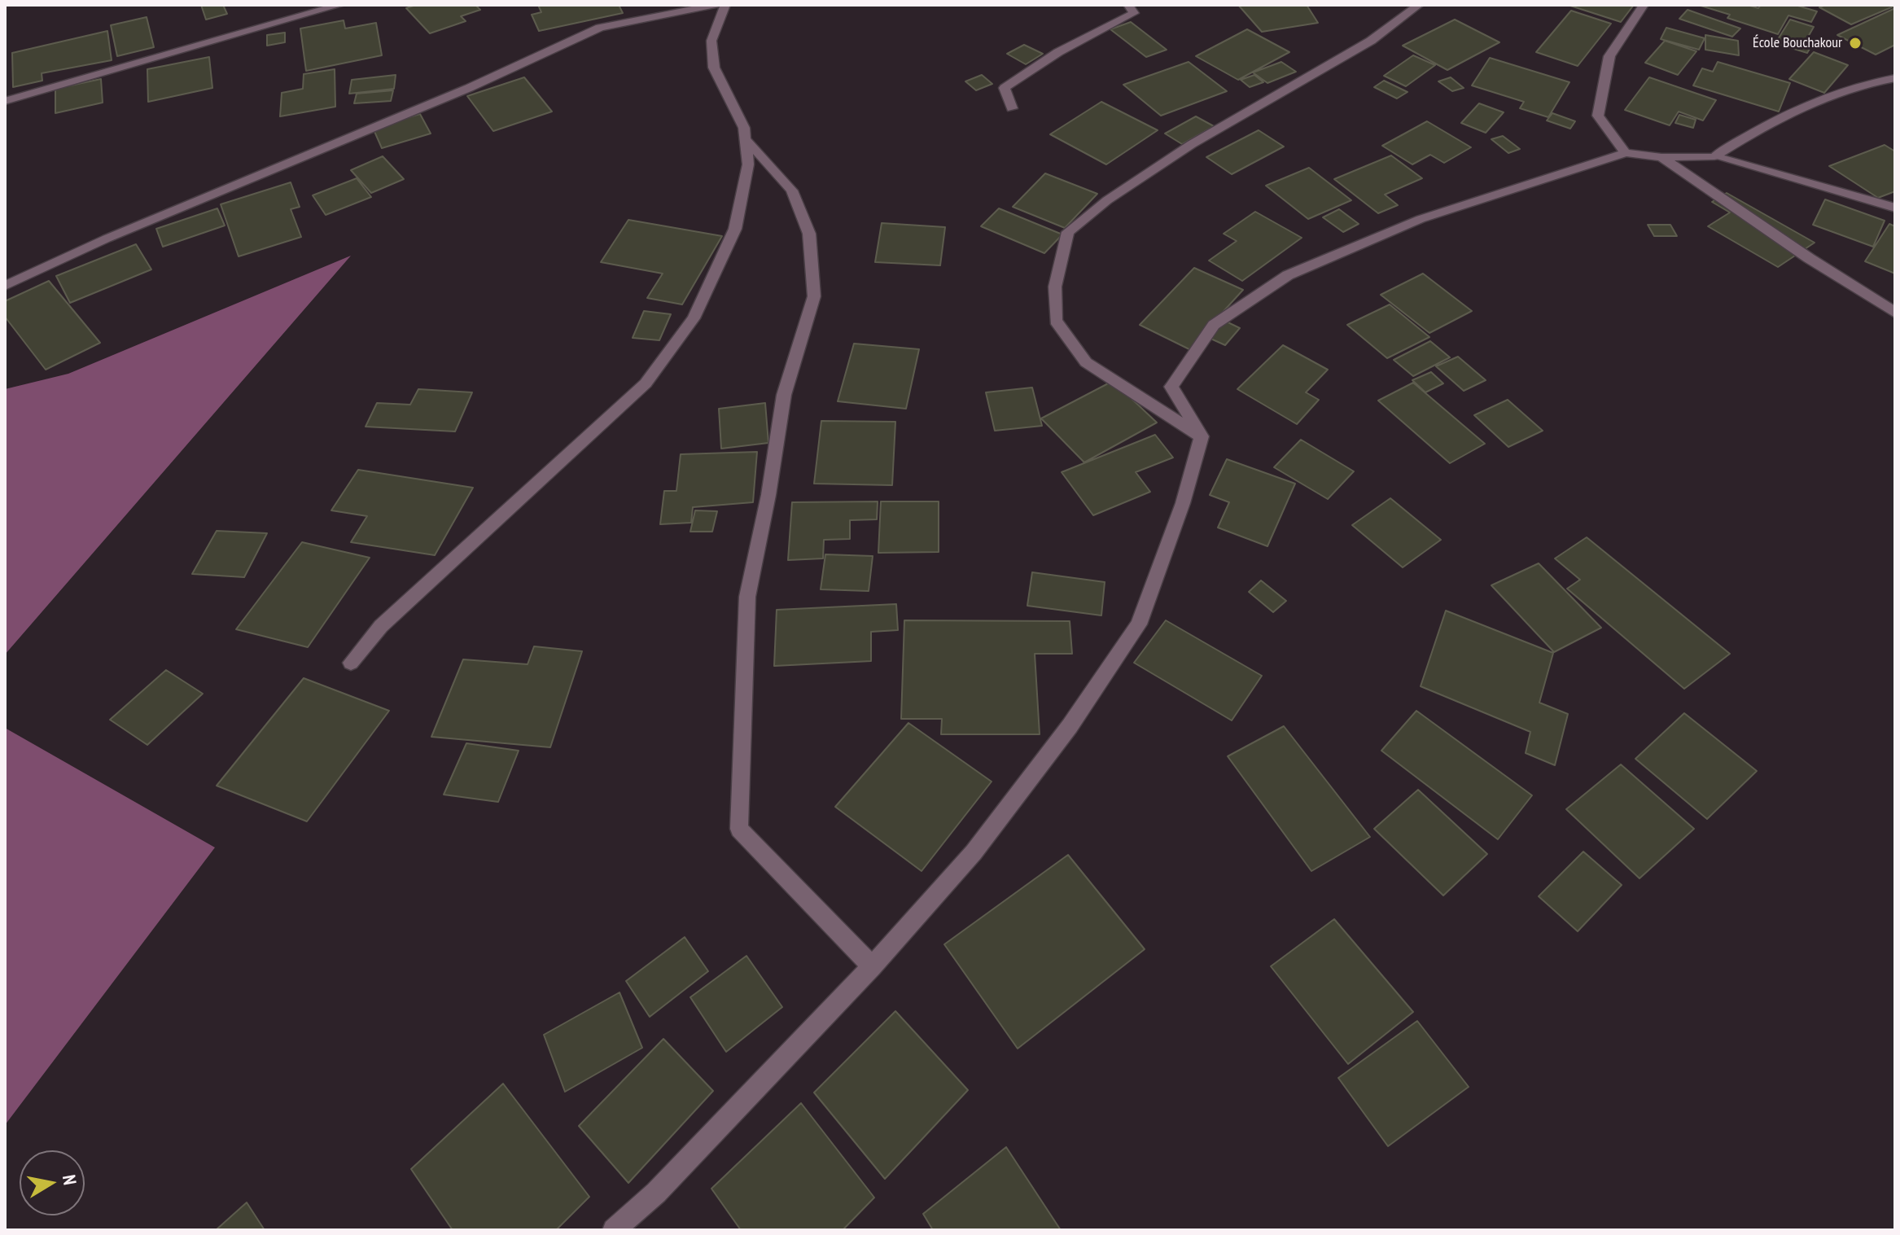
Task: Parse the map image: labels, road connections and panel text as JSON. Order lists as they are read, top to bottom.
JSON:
{
  "places": ["École Bouchakour"],
  "north": "right"
}
